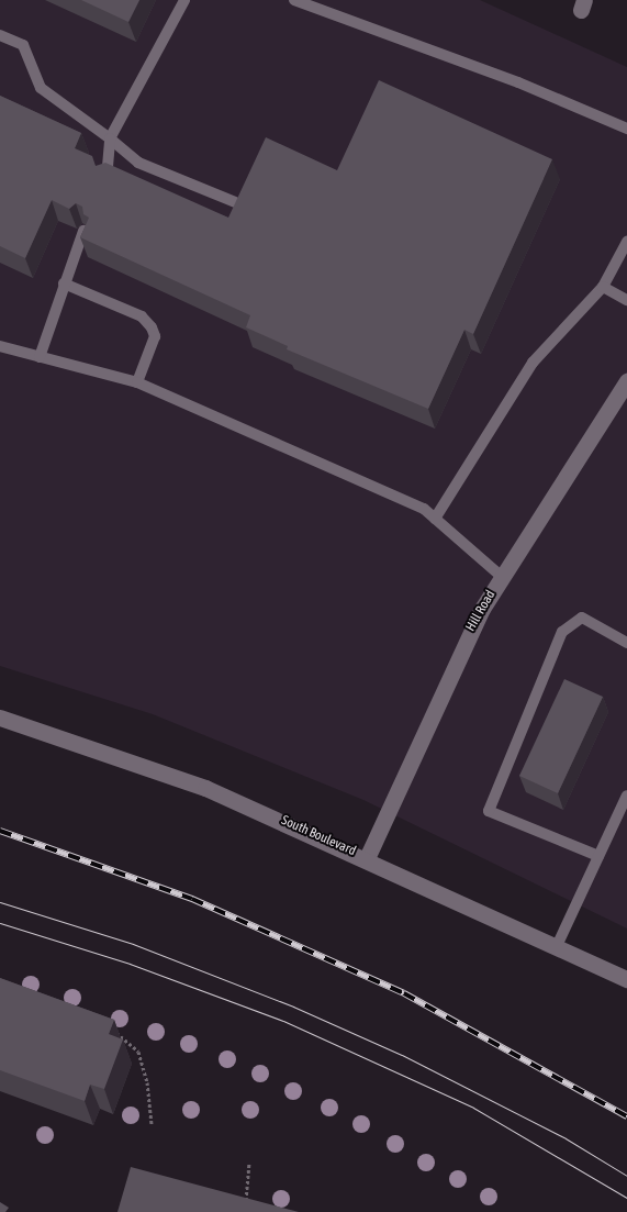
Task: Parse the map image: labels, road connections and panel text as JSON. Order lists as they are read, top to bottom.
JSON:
{
  "streets": {
    "main road": ["Hill Road", "South Boulevard"]
  },
  "crossings": [
    ["Hill Road", "South Boulevard"]
  ]
}
